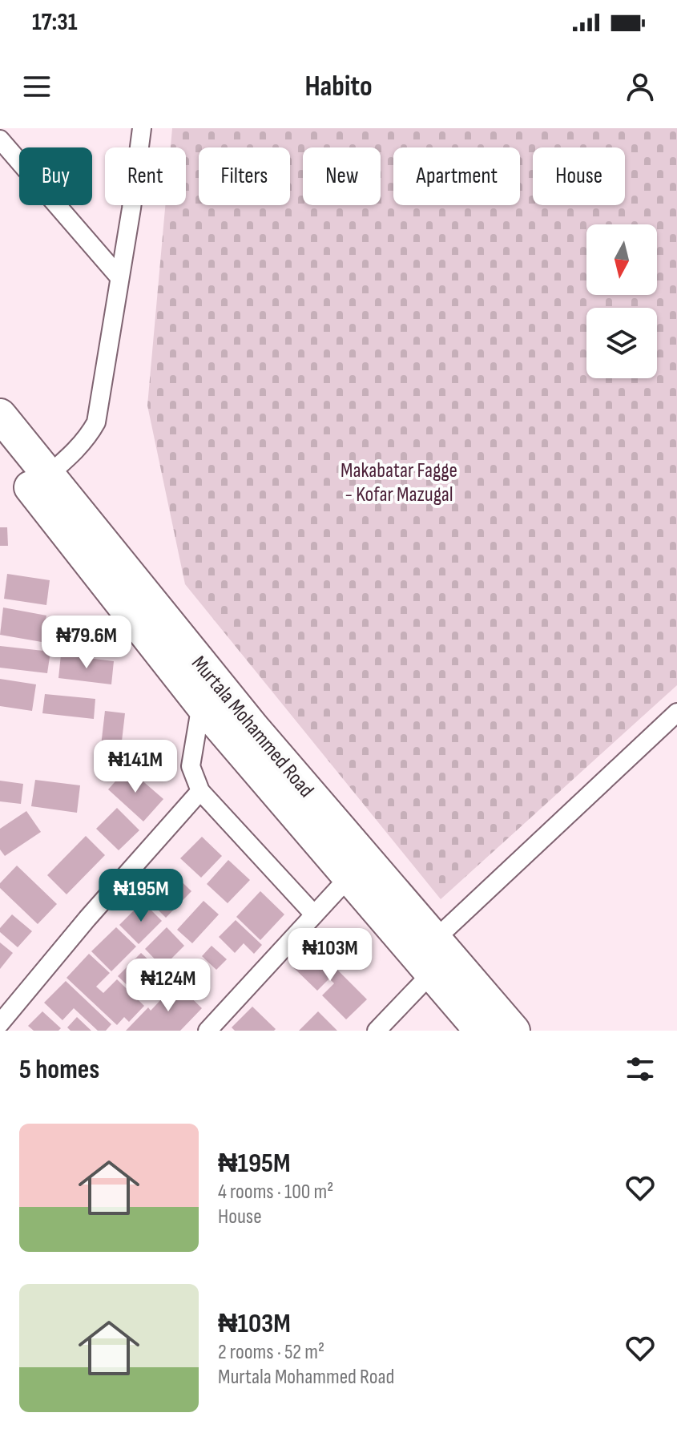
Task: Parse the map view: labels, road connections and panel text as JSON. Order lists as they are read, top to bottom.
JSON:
{
  "streets": {
    "highway": ["Murtala Mohammed Road"]
  },
  "parks": ["Makabatar Fagge - Kofar Mazugal"],
  "north": "bottom",
  "page": {
    "status": "17:31",
    "header": "Habito",
    "chip": [
      "Buy",
      "Rent",
      "Filters",
      "New",
      "Apartment",
      "House"
    ],
    "price": [
      "₦79.6M",
      "₦141M",
      "₦195M",
      "₦103M",
      "₦124M"
    ],
    "heading": "5 homes",
    "list": [
      {
        "name": "₦195M",
        "note": "4 rooms · 100 m² · House"
      },
      {
        "name": "₦103M",
        "note": "2 rooms · 52 m² · Murtala Mohammed Road"
      }
    ]
  }
}
